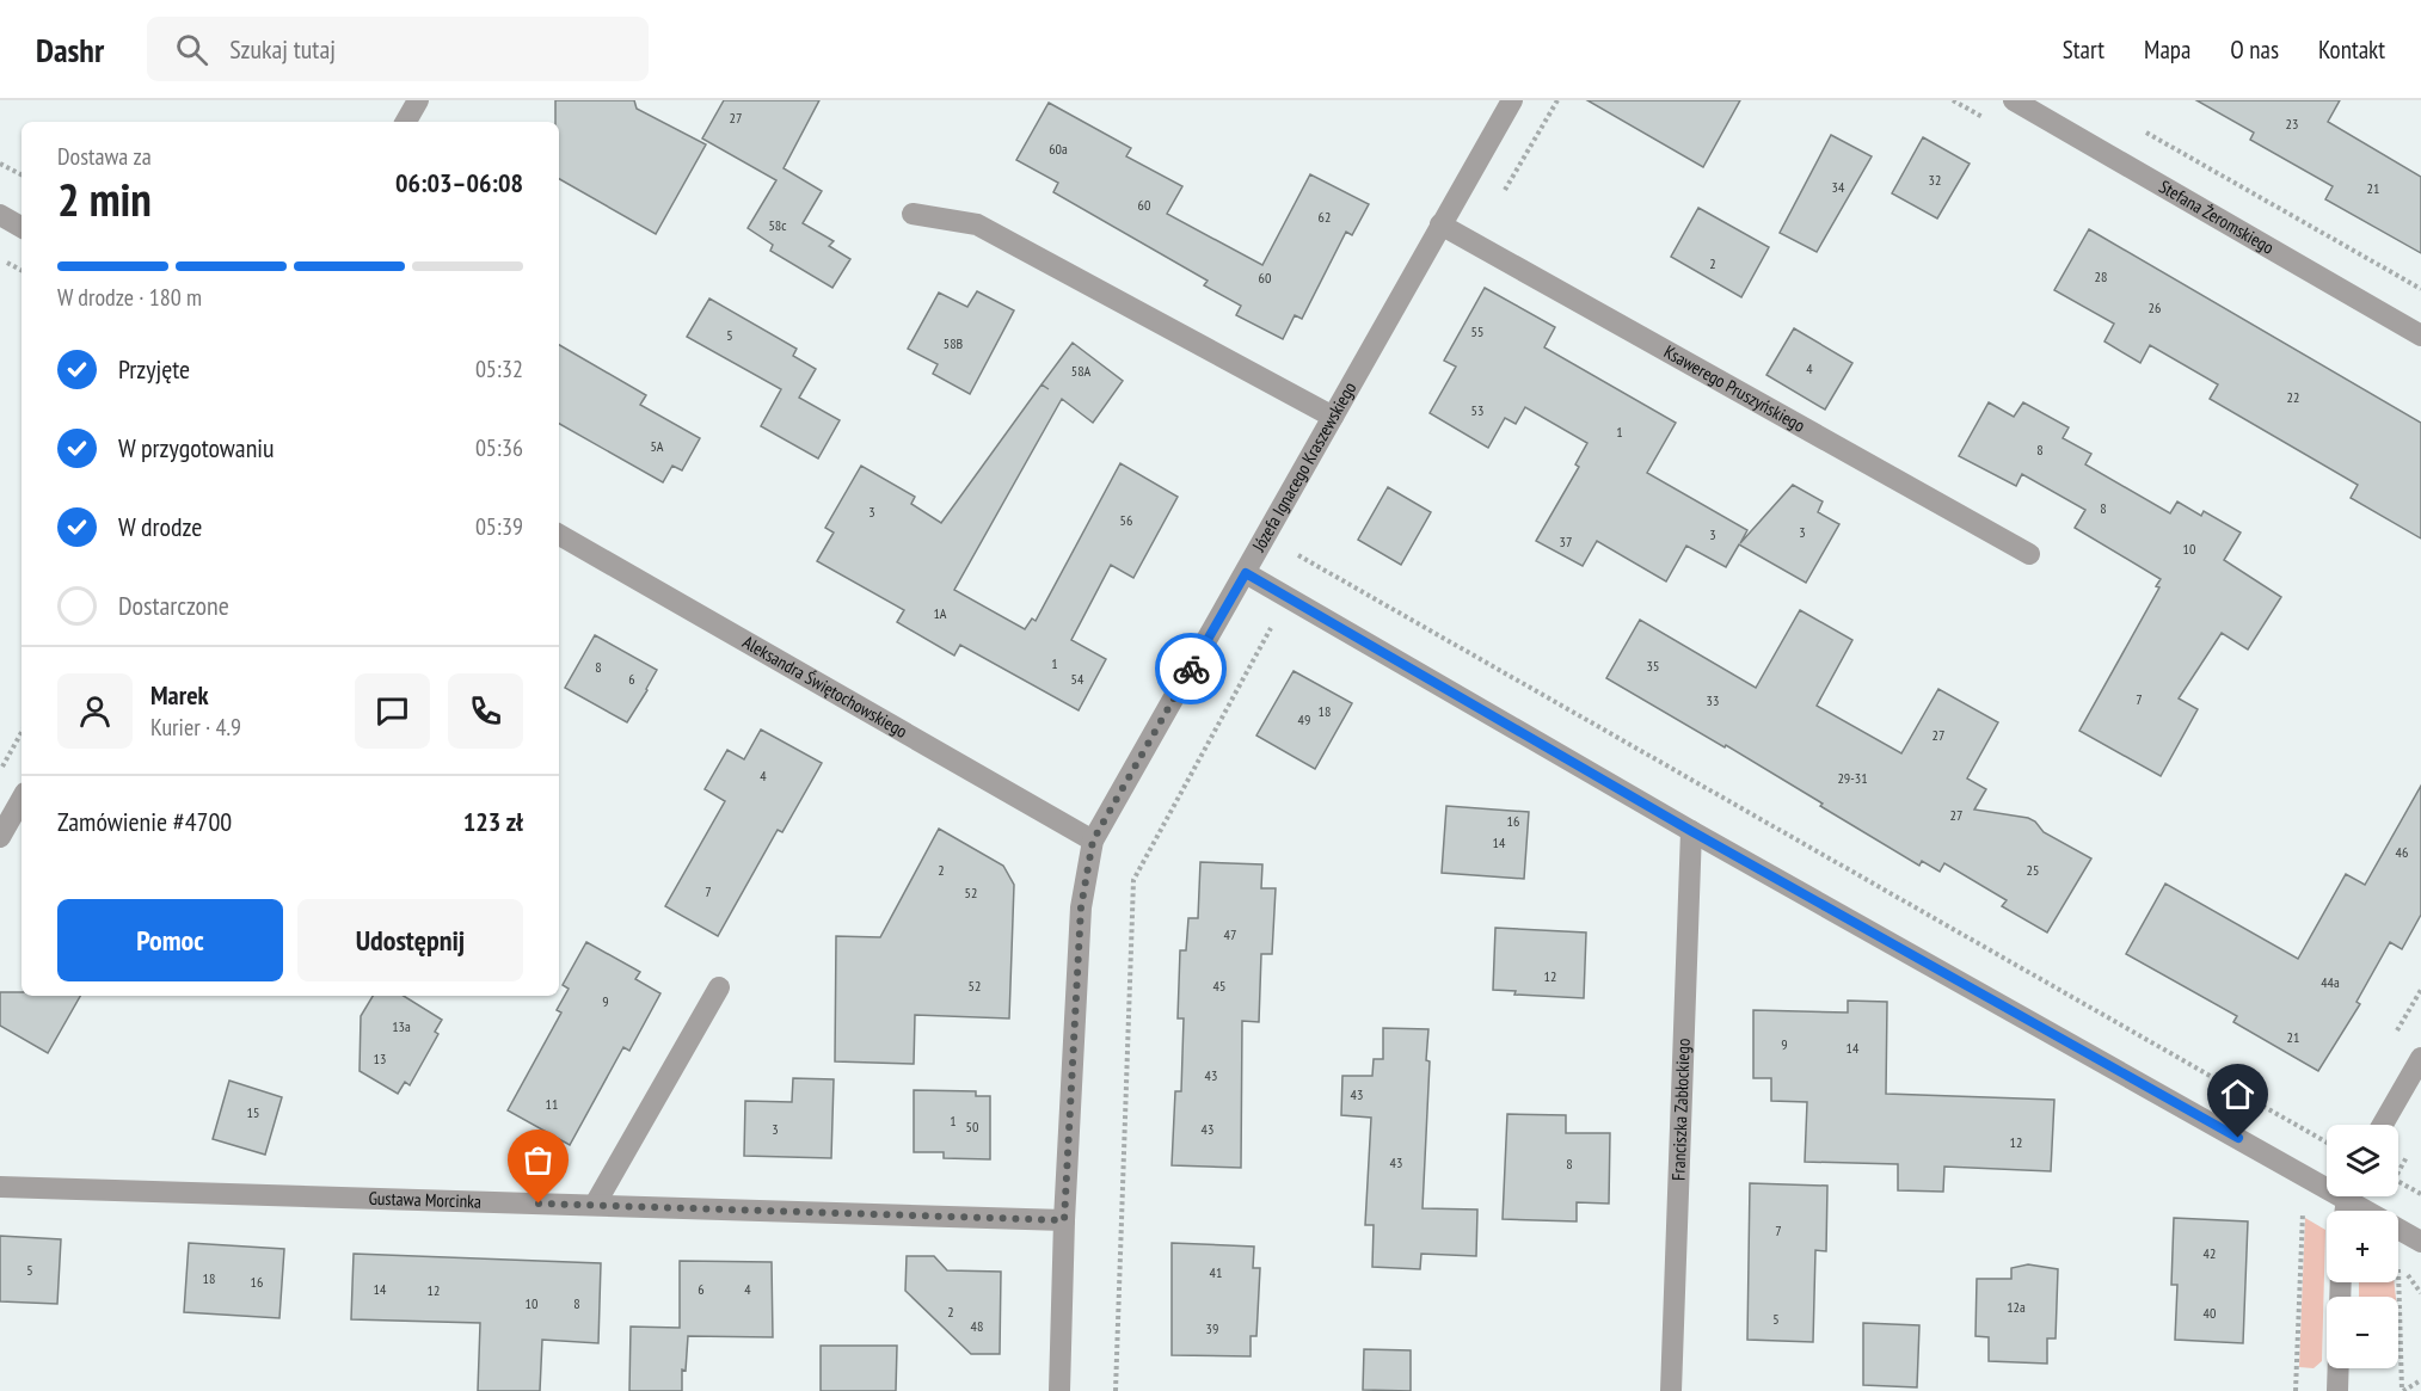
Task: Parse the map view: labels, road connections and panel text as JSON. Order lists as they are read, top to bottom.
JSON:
{
  "streets": {
    "street": [
      "Stefana Żeromskiego",
      "Ksawerego Pruszyńskiego",
      "Józefa Ignacego Kraszewskiego",
      "Aleksandra Świętochowskiego",
      "Franciszka Zabłockiego",
      "Gustawa Morcinka"
    ]
  },
  "crossings": [
    ["Ksawerego Pruszyńskiego", "Józefa Ignacego Kraszewskiego"],
    ["Józefa Ignacego Kraszewskiego", "Aleksandra Świętochowskiego"],
    ["Józefa Ignacego Kraszewskiego", "Gustawa Morcinka"]
  ],
  "house_numbers": [
    "27",
    "23",
    "60a",
    "32",
    "34",
    "21",
    "60",
    "62",
    "58c",
    "2",
    "28",
    "60",
    "26",
    "55",
    "5",
    "58B",
    "4",
    "58A",
    "22",
    "53",
    "1",
    "5A",
    "8",
    "8",
    "3",
    "56",
    "3",
    "3",
    "37",
    "10",
    "1A",
    "1",
    "35",
    "8",
    "6",
    "54",
    "7",
    "33",
    "18",
    "49",
    "27",
    "4",
    "29-31",
    "27",
    "16",
    "14",
    "46",
    "2",
    "25",
    "7",
    "52",
    "47",
    "12",
    "44a",
    "52",
    "45",
    "9",
    "13a",
    "21",
    "9",
    "14",
    "13",
    "43",
    "43",
    "11",
    "15",
    "1",
    "50",
    "3",
    "43",
    "12",
    "43",
    "8",
    "7",
    "42",
    "5",
    "41",
    "18",
    "16",
    "14",
    "6",
    "4",
    "12",
    "10",
    "8",
    "12a",
    "2",
    "40",
    "5",
    "48",
    "39"
  ],
  "page": {
    "header": "Dashr",
    "search": "Szukaj tutaj",
    "nav": [
      "Start",
      "Mapa",
      "O nas",
      "Kontakt"
    ],
    "heading": ["2 min", "Dostawa za", "06:03–06:08"],
    "panel": [
      "Marek",
      "Kurier · 4.9",
      "Zamówienie #4700",
      "123 zł"
    ],
    "bar": "W drodze · 180 m",
    "list": [
      ["Przyjęte", "05:32"],
      ["W przygotowaniu", "05:36"],
      ["W drodze", "05:39"],
      "Dostarczone"
    ],
    "buttons": ["Pomoc", "Udostępnij"],
    "map_buttons": ["+", "−"]
  }
}
